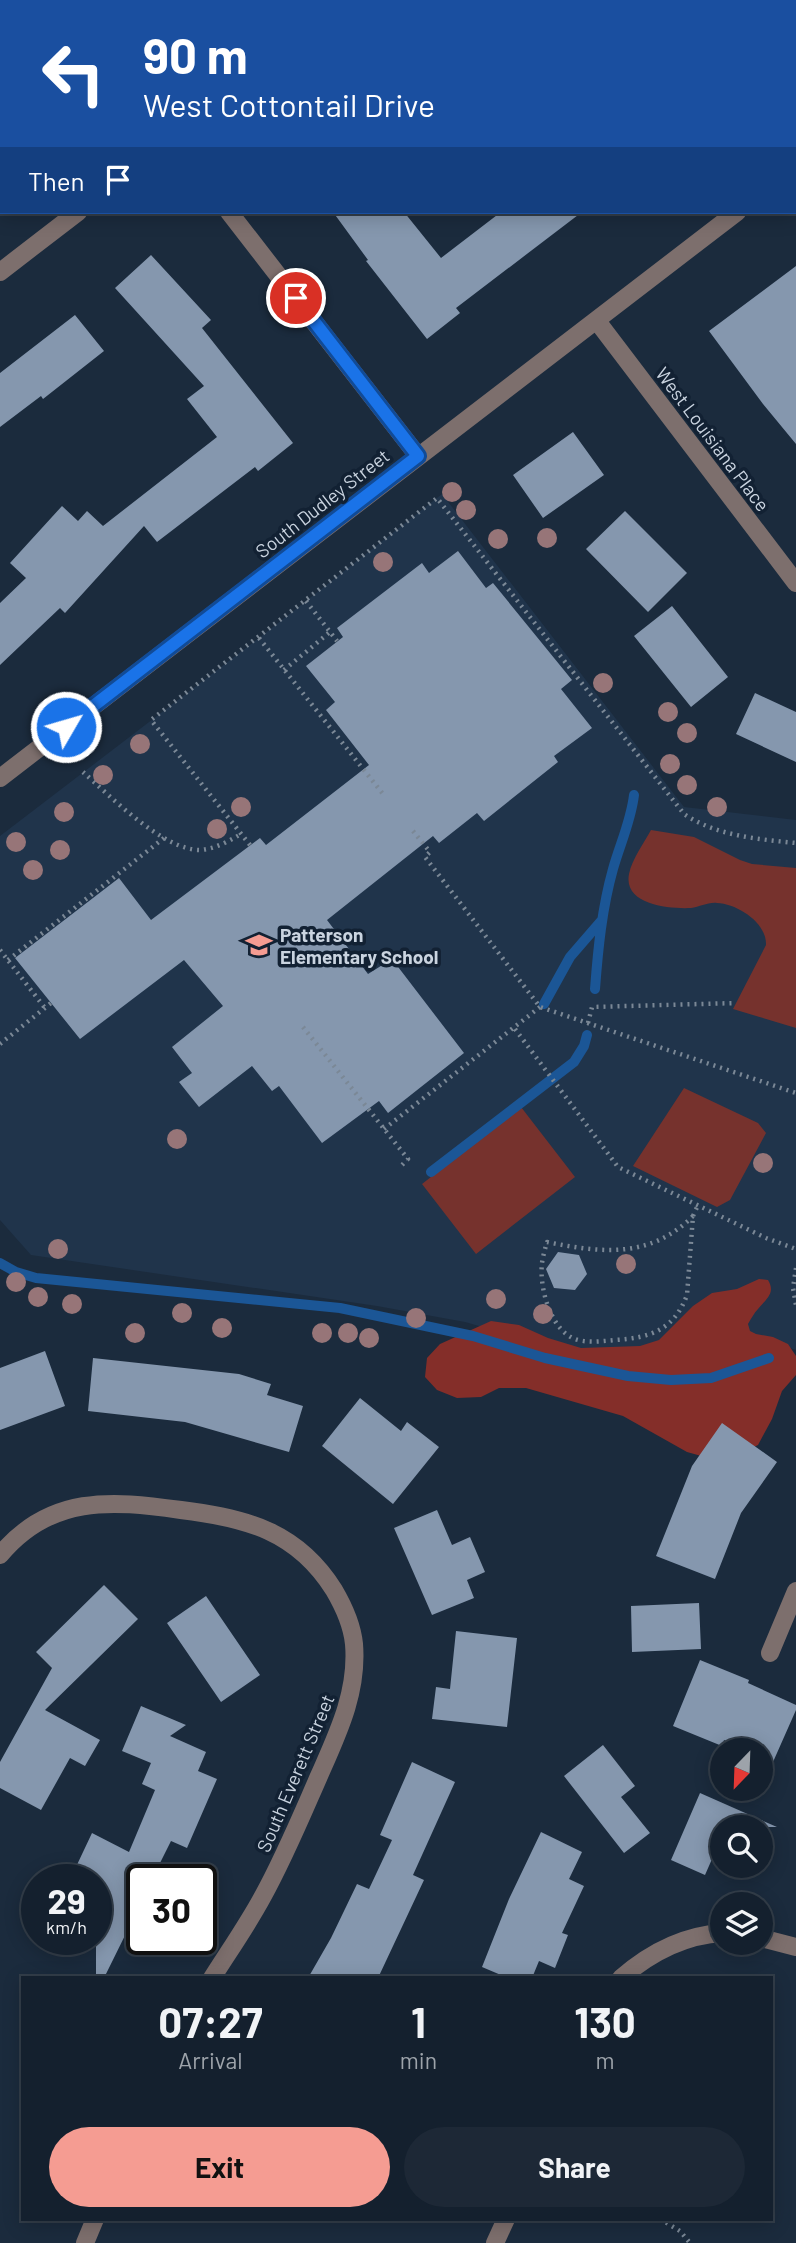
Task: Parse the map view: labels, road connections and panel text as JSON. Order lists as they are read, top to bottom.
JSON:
{
  "streets": {
    "street": ["West Louisiana Place", "South Dudley Street", "South Everett Street"]
  },
  "crossings": [
    ["West Louisiana Place", "South Dudley Street"]
  ],
  "places": {
    "school or university": ["Patterson Elementary School"]
  },
  "north": "bottom left",
  "page": {
    "turn": ["90 m", "West Cottontail Drive"],
    "then": "Then",
    "speed": "29 km/h",
    "limit": "30",
    "eta": [
      "07:27",
      "Arrival",
      "1",
      "min",
      "130",
      "m"
    ],
    "buttons": ["Exit", "Share"]
  }
}
